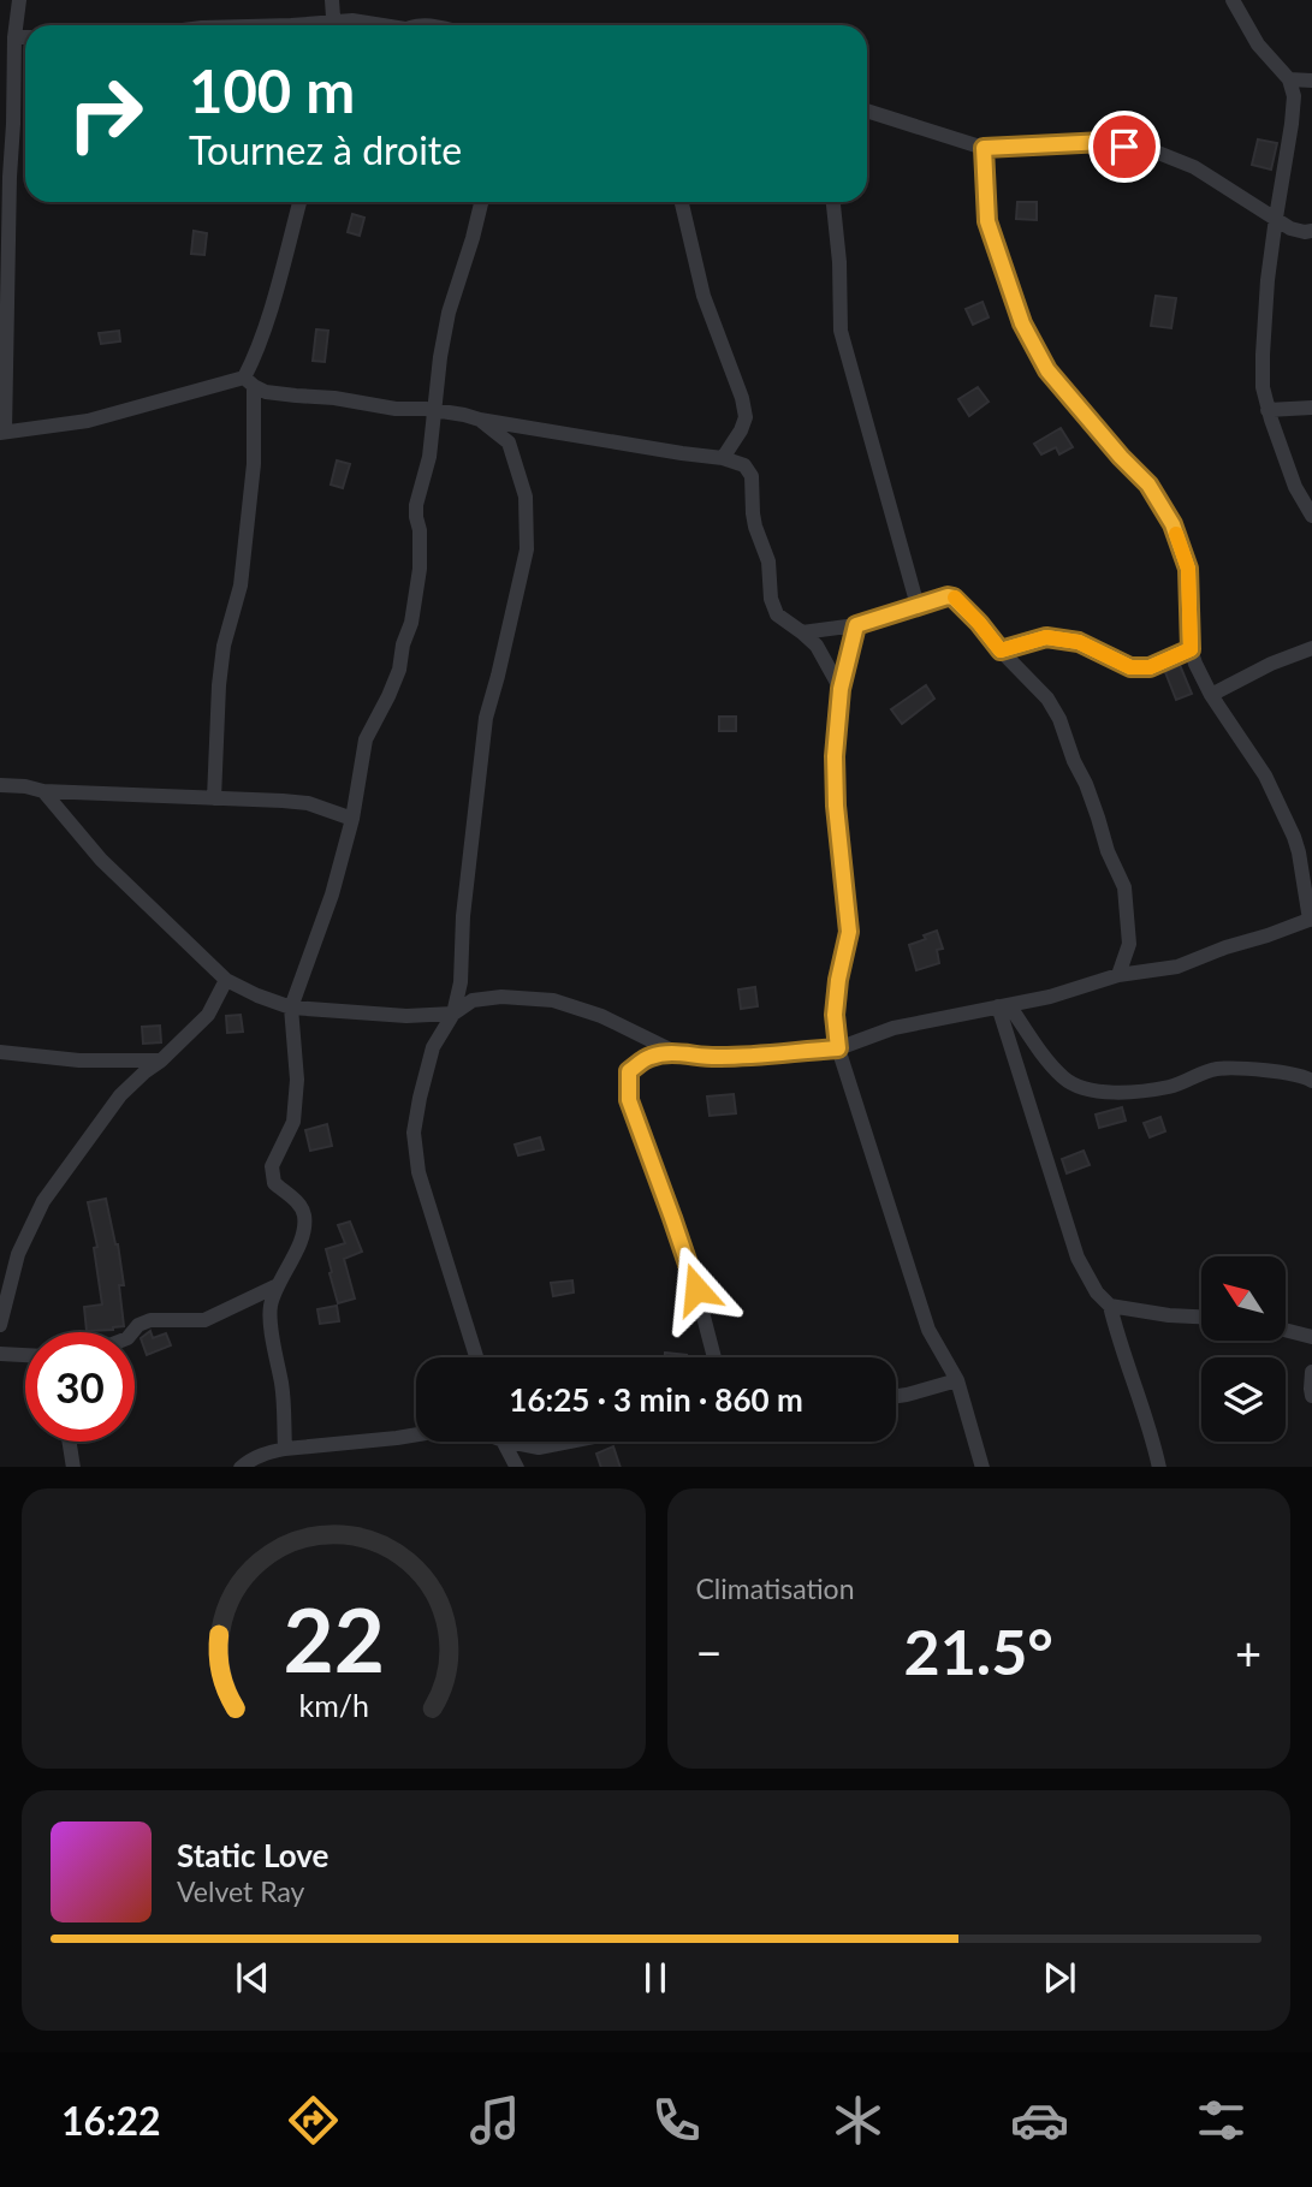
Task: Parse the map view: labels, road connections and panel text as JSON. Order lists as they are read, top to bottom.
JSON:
{
  "north": "top left",
  "page": {
    "turn": ["100 m", "Tournez à droite"],
    "limit": "30",
    "trip": "16:25 · 3 min · 860 m",
    "tile": "Climatisation",
    "heat": ["−", "21.5°", "+"],
    "song": ["Static Love", "Velvet Ray"],
    "tabs": "16:22",
    "gauge": ["22", "km/h"]
  }
}
